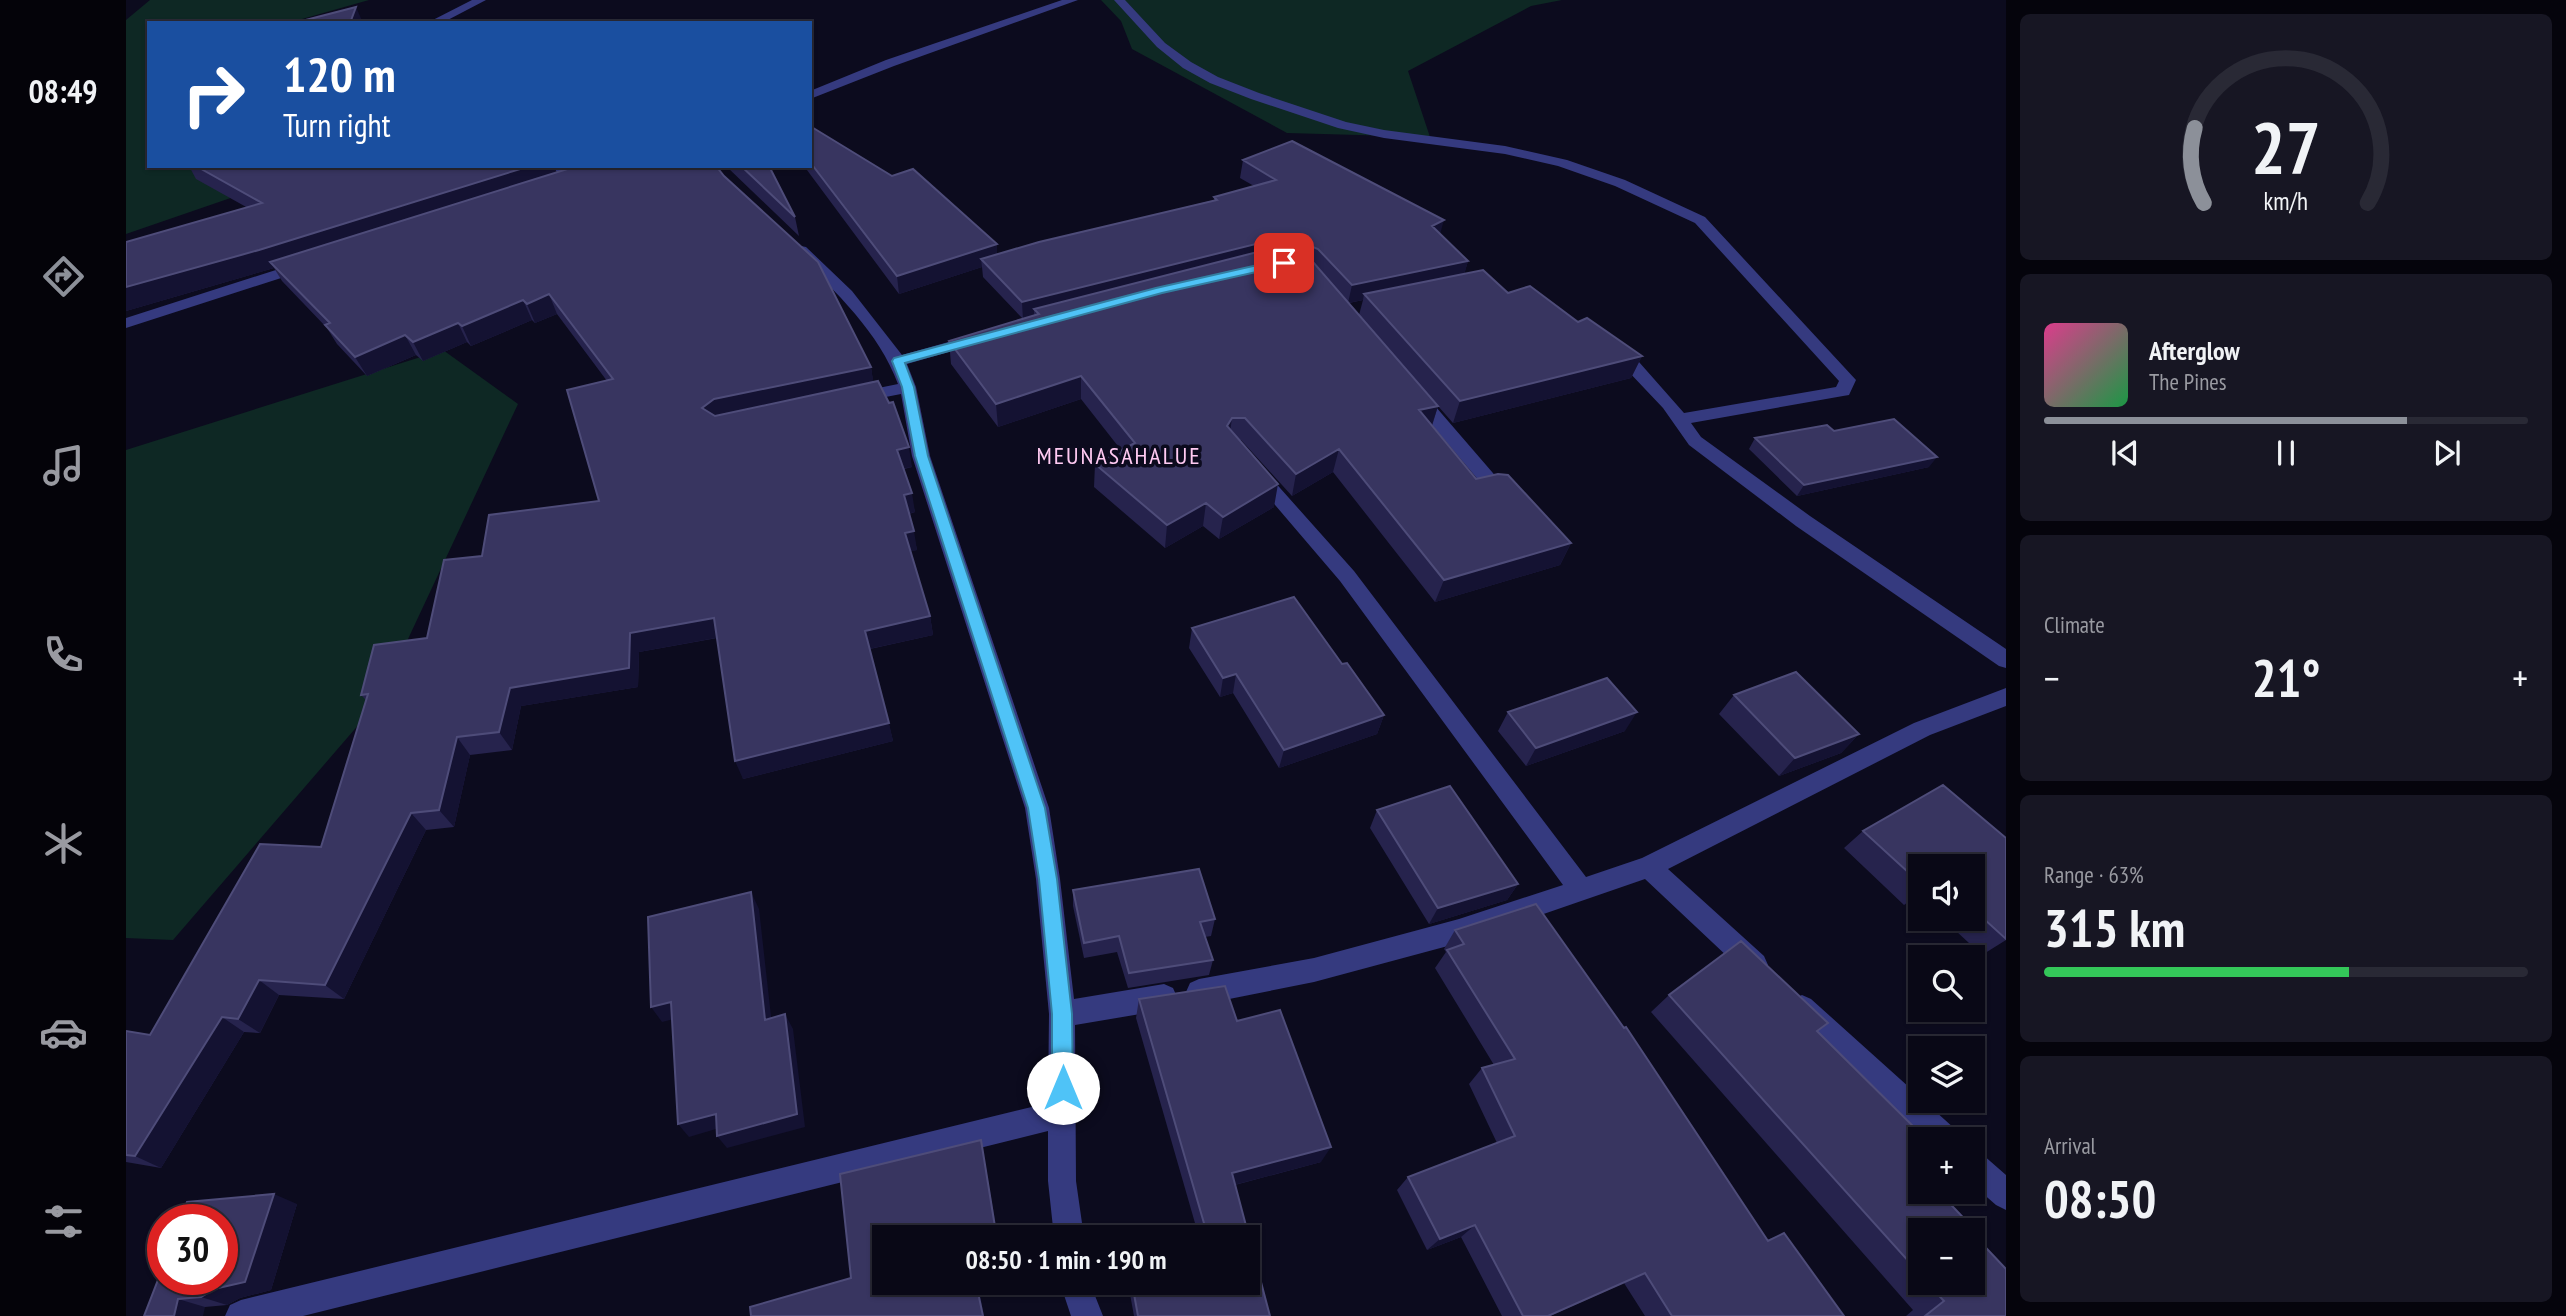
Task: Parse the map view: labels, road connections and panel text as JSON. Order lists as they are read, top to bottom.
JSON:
{
  "districts": ["MEUNASAHALUE"],
  "page": {
    "tabs": "08:49",
    "turn": ["120 m", "Turn right"],
    "song": ["Afterglow", "The Pines"],
    "tile": [
      "Climate",
      ["Range · 63%", "315 km"],
      ["Arrival", "08:50"]
    ],
    "heat": ["−", "21°", "+"],
    "map_buttons": ["+", "−"],
    "limit": "30",
    "trip": "08:50 · 1 min · 190 m",
    "gauge": ["27", "km/h"]
  }
}
